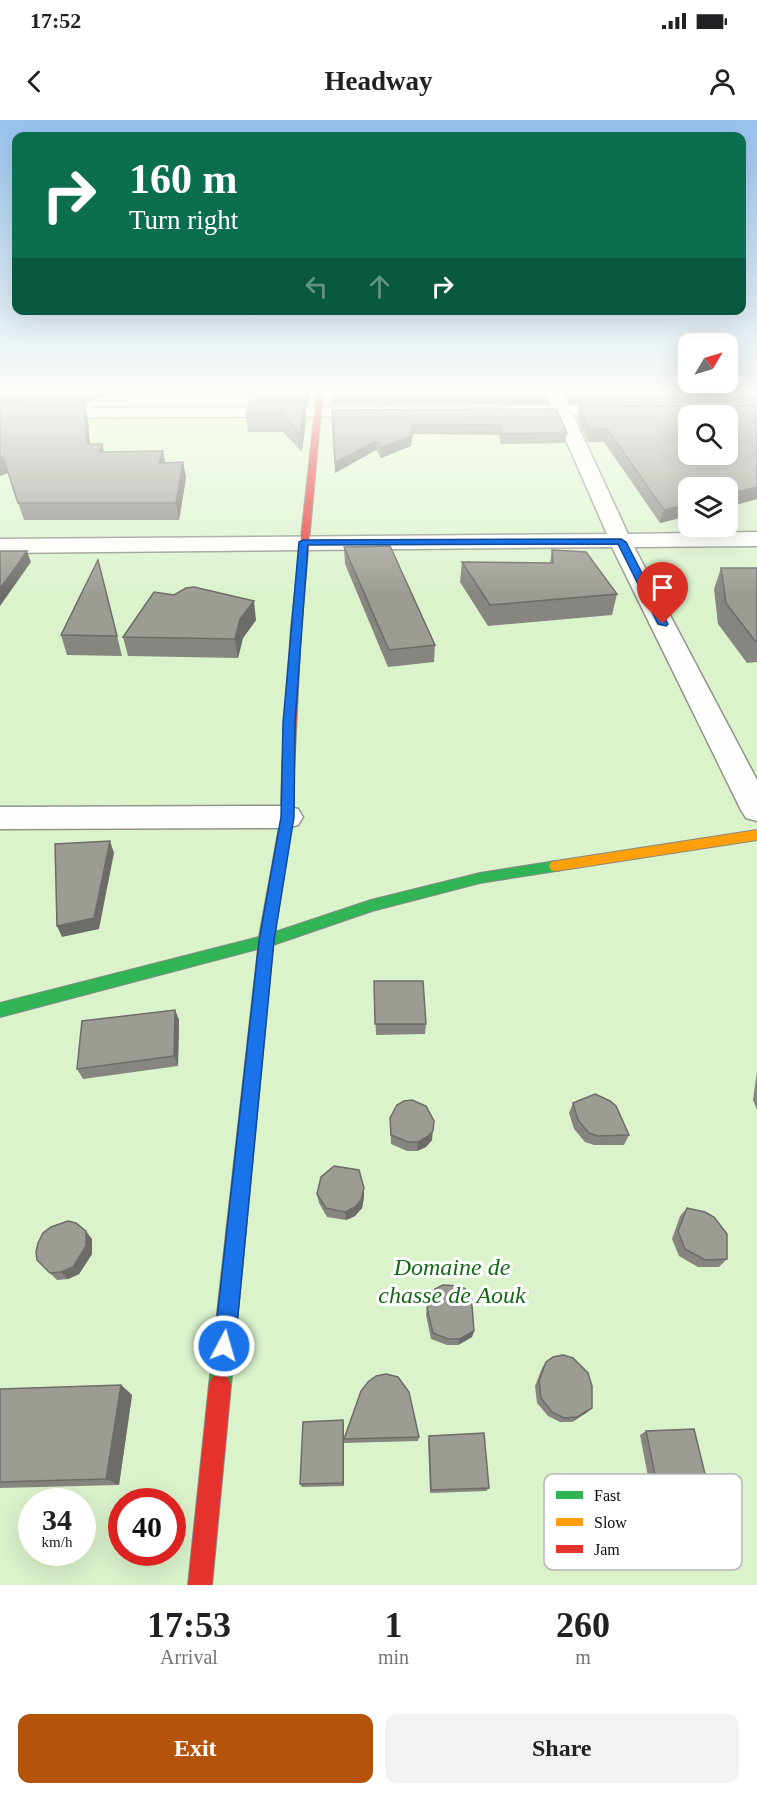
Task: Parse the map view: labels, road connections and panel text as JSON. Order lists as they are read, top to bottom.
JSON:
{
  "parks": ["Domaine de chasse de Aouk"],
  "legend": ["Fast", "Slow", "Jam"],
  "north": "top right",
  "page": {
    "status": "17:52",
    "header": "Headway",
    "turn": ["160 m", "Turn right"],
    "speed": "34 km/h",
    "limit": "40",
    "eta": [
      "17:53",
      "Arrival",
      "1",
      "min",
      "260",
      "m"
    ],
    "buttons": ["Exit", "Share"]
  }
}
